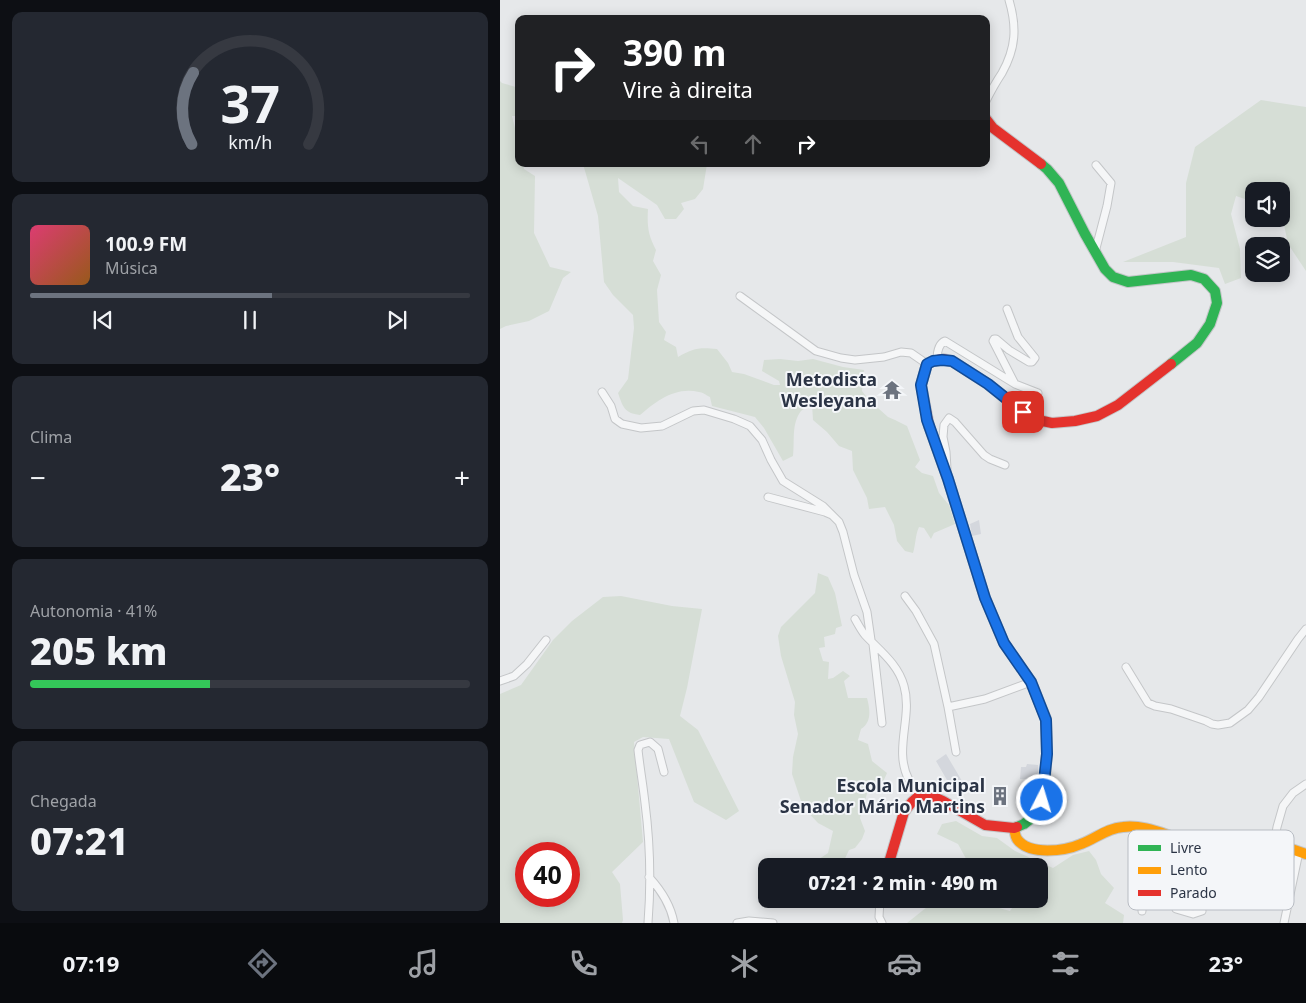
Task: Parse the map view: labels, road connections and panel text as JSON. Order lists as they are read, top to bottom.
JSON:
{
  "places": {
    "temple": ["Metodista Wesleyana"],
    "building": ["Escola Municipal Senador Mário Martins"]
  },
  "legend": ["Livre", "Lento", "Parado"],
  "page": {
    "turn": ["390 m", "Vire à direita"],
    "song": ["100.9 FM", "Música"],
    "tile": [
      "Clima",
      ["Autonomia · 41%", "205 km"],
      ["Chegada", "07:21"]
    ],
    "heat": ["−", "23°", "+"],
    "limit": "40",
    "trip": "07:21 · 2 min · 490 m",
    "tabs": ["07:19", "23°"],
    "gauge": ["37", "km/h"]
  }
}
